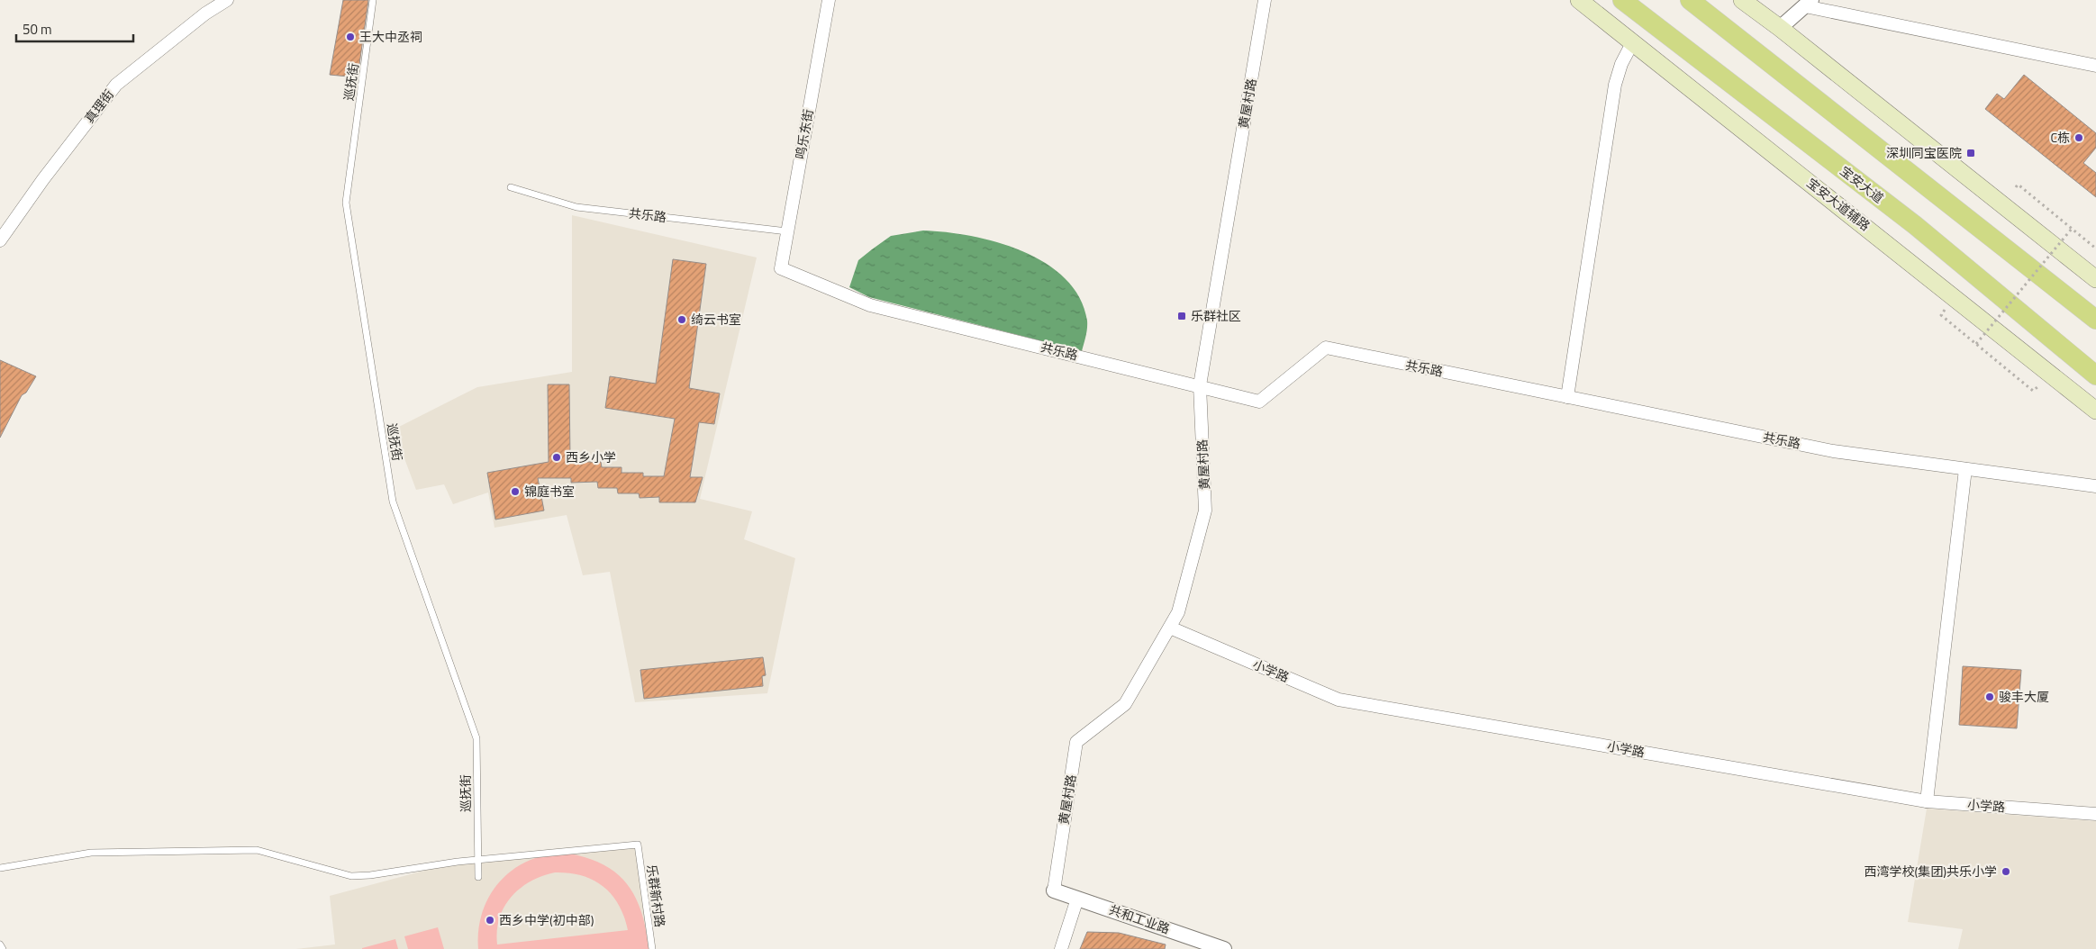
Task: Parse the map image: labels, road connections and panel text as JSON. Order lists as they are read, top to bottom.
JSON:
{
  "streets": {
    "main road": ["宝安大道", "宝安大道辅路"],
    "street": [
      "黄屋村路",
      "真理街",
      "鸣乐东街",
      "共乐路",
      "小学路",
      "共和工业路"
    ],
    "lane": ["巡抚街", "乐群新村路"]
  },
  "crossings": [
    ["巡抚街", "乐群新村路"],
    ["黄屋村路", "共乐路"],
    ["黄屋村路", "小学路"],
    ["黄屋村路", "共和工业路"],
    ["鸣乐东街", "共乐路"]
  ],
  "places": {
    "other": [
      "王大中丞祠",
      "C栋",
      "绮云书室",
      "西乡小学",
      "锦庭书室",
      "骏丰大厦",
      "西湾学校(集团)共乐小学",
      "西乡中学(初中部)"
    ],
    "transit": ["深圳同宝医院", "乐群社区"]
  },
  "scale_bar": "50 m"
}
